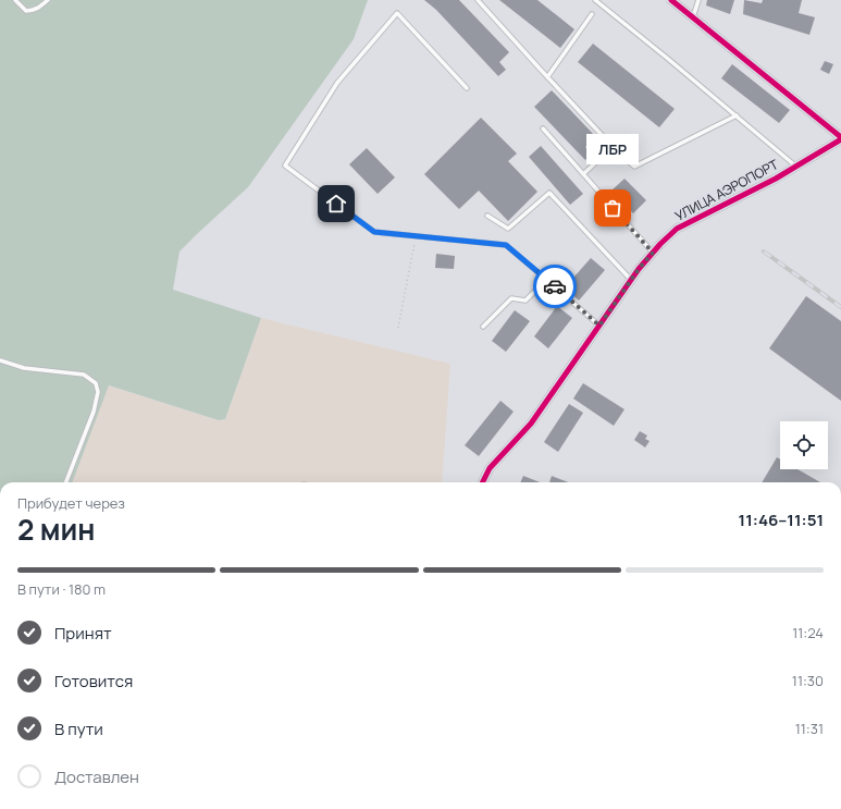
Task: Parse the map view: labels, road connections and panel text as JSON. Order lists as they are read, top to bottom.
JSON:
{
  "streets": {
    "street": ["УЛИЦА АЭРОПОРТ"]
  },
  "places": ["ЛБР"],
  "page": {
    "bubble": "ЛБР",
    "heading": ["2 мин", "Прибудет через", "11:46–11:51"],
    "bar": "В пути · 180 m",
    "list": [
      ["Принят", "11:24"],
      ["Готовится", "11:30"],
      ["В пути", "11:31"],
      "Доставлен"
    ]
  }
}
